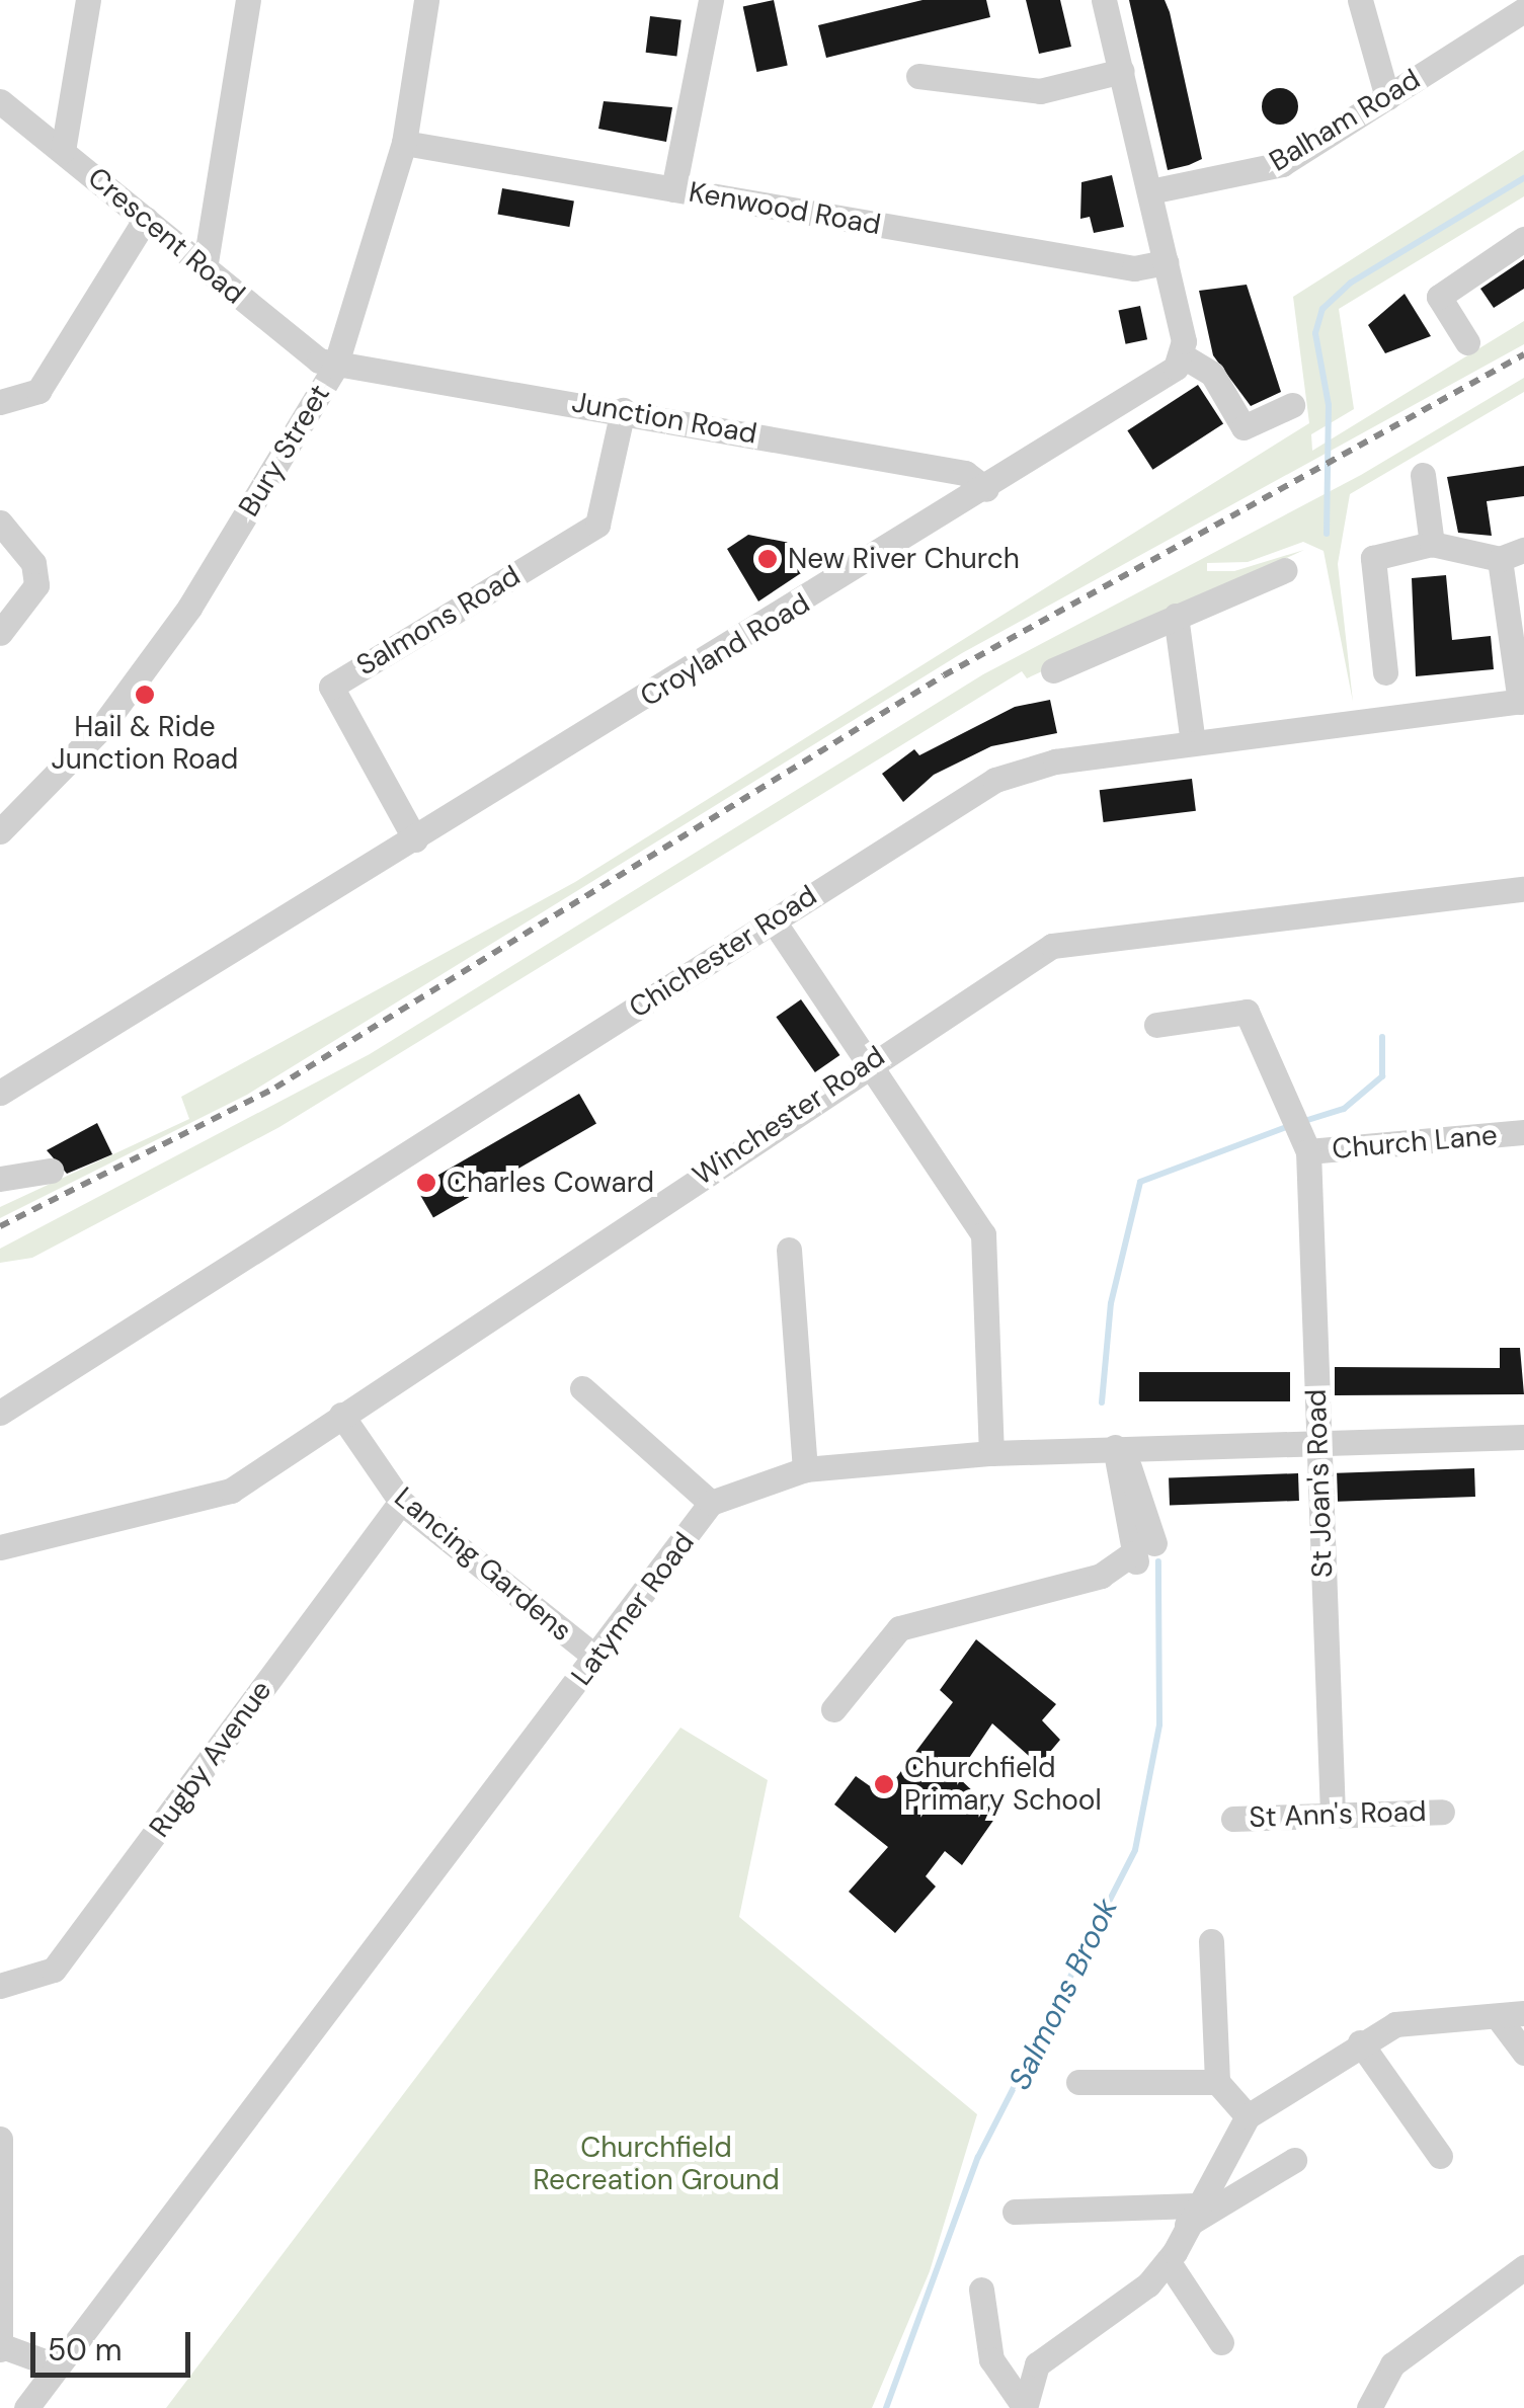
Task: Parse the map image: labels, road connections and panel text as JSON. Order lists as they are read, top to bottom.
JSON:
{
  "streets": {
    "street": [
      "Balham Road",
      "Kenwood Road",
      "Crescent Road",
      "Junction Road",
      "Bury Street",
      "Salmons Road",
      "Croyland Road",
      "Chichester Road",
      "Winchester Road",
      "Church Lane",
      "St Joan's Road",
      "Lancing Gardens",
      "Latymer Road",
      "Rugby Avenue",
      "St Ann's Road"
    ]
  },
  "crossings": [
    ["Kenwood Road", "Bury Street"],
    ["Crescent Road", "Junction Road"],
    ["Crescent Road", "Bury Street"],
    ["Junction Road", "Bury Street"],
    ["Junction Road", "Salmons Road"],
    ["Junction Road", "Croyland Road"],
    ["Salmons Road", "Croyland Road"],
    ["Winchester Road", "Lancing Gardens"],
    ["Church Lane", "St Joan's Road"],
    ["St Joan's Road", "Latymer Road"],
    ["St Joan's Road", "St Ann's Road"],
    ["Lancing Gardens", "Latymer Road"],
    ["Lancing Gardens", "Rugby Avenue"]
  ],
  "water": ["Salmons Brook"],
  "parks": ["Churchfield Recreation Ground"],
  "places": [
    "New River Church",
    "Hail & Ride Junction Road",
    "Charles Coward",
    "Churchfield Primary School"
  ],
  "scale_bar": "50 m"
}
